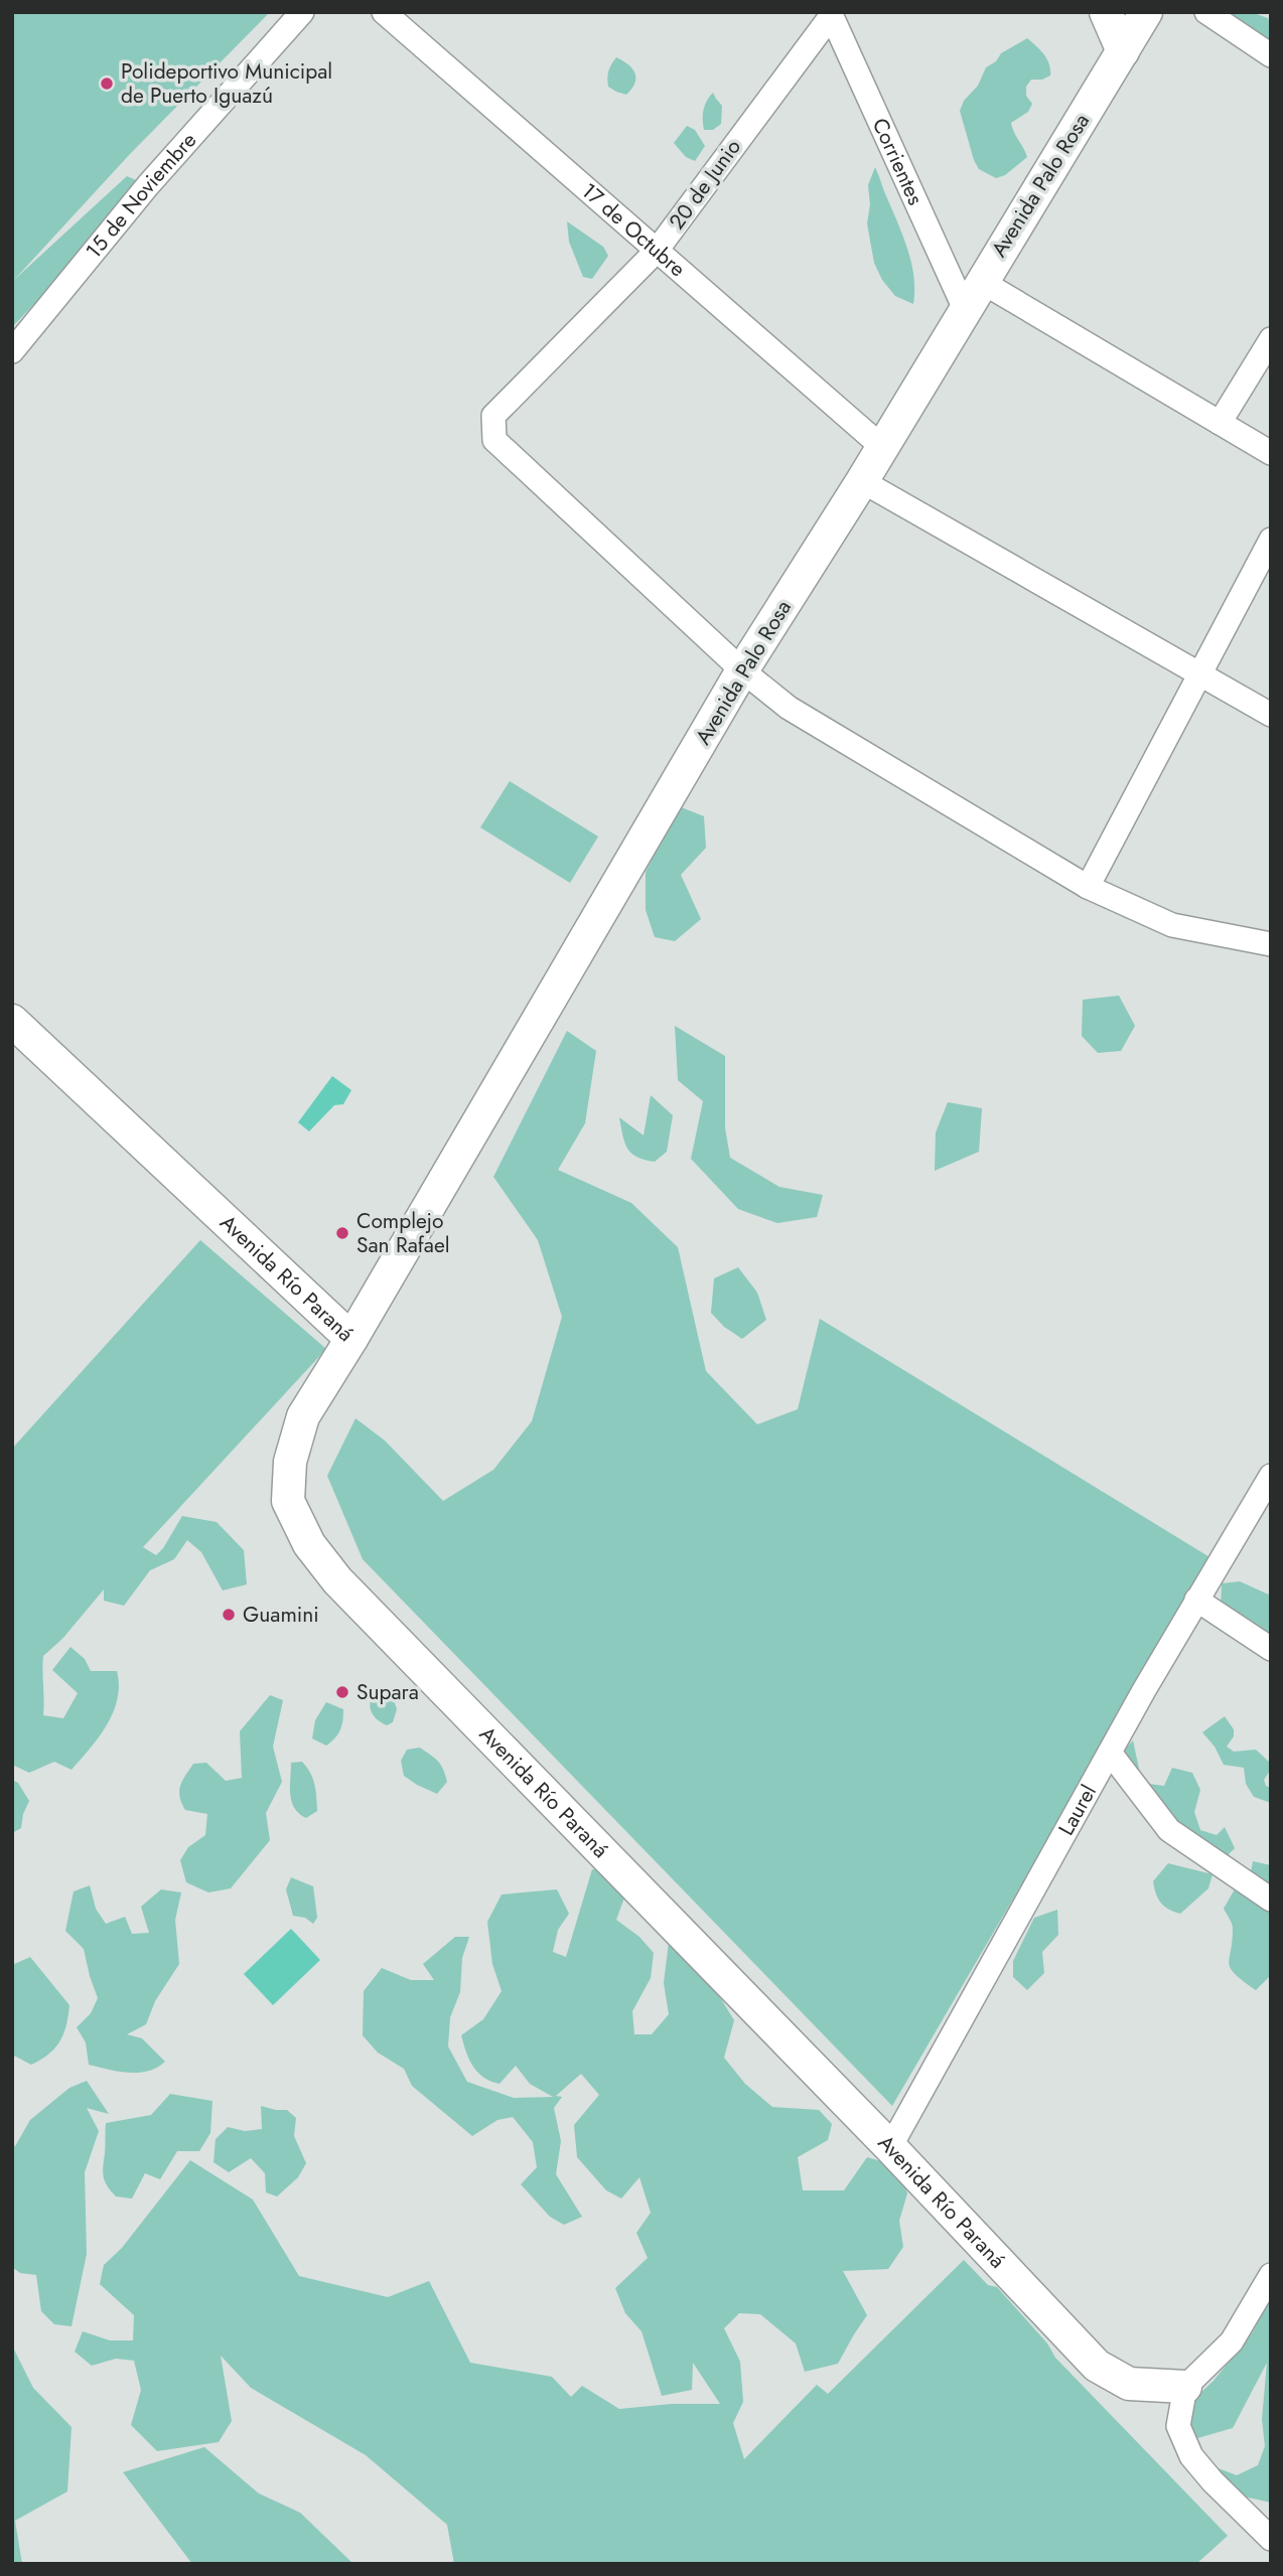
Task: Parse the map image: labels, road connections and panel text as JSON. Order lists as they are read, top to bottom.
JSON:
{
  "streets": {
    "main road": ["Avenida Palo Rosa", "Avenida Río Paraná"],
    "street": [
      "Corrientes",
      "20 de Junio",
      "15 de Noviembre",
      "17 de Octubre",
      "Laurel"
    ]
  },
  "crossings": [
    ["Corrientes", "20 de Junio"],
    ["Corrientes", "Avenida Palo Rosa"],
    ["20 de Junio", "Avenida Palo Rosa"],
    ["20 de Junio", "17 de Octubre"],
    ["Avenida Palo Rosa", "17 de Octubre"],
    ["Avenida Palo Rosa", "Avenida Río Paraná"],
    ["Avenida Río Paraná", "Laurel"]
  ],
  "places": [
    "Polideportivo Municipal de Puerto Iguazú",
    "Complejo San Rafael",
    "Guamini",
    "Supara"
  ]
}
